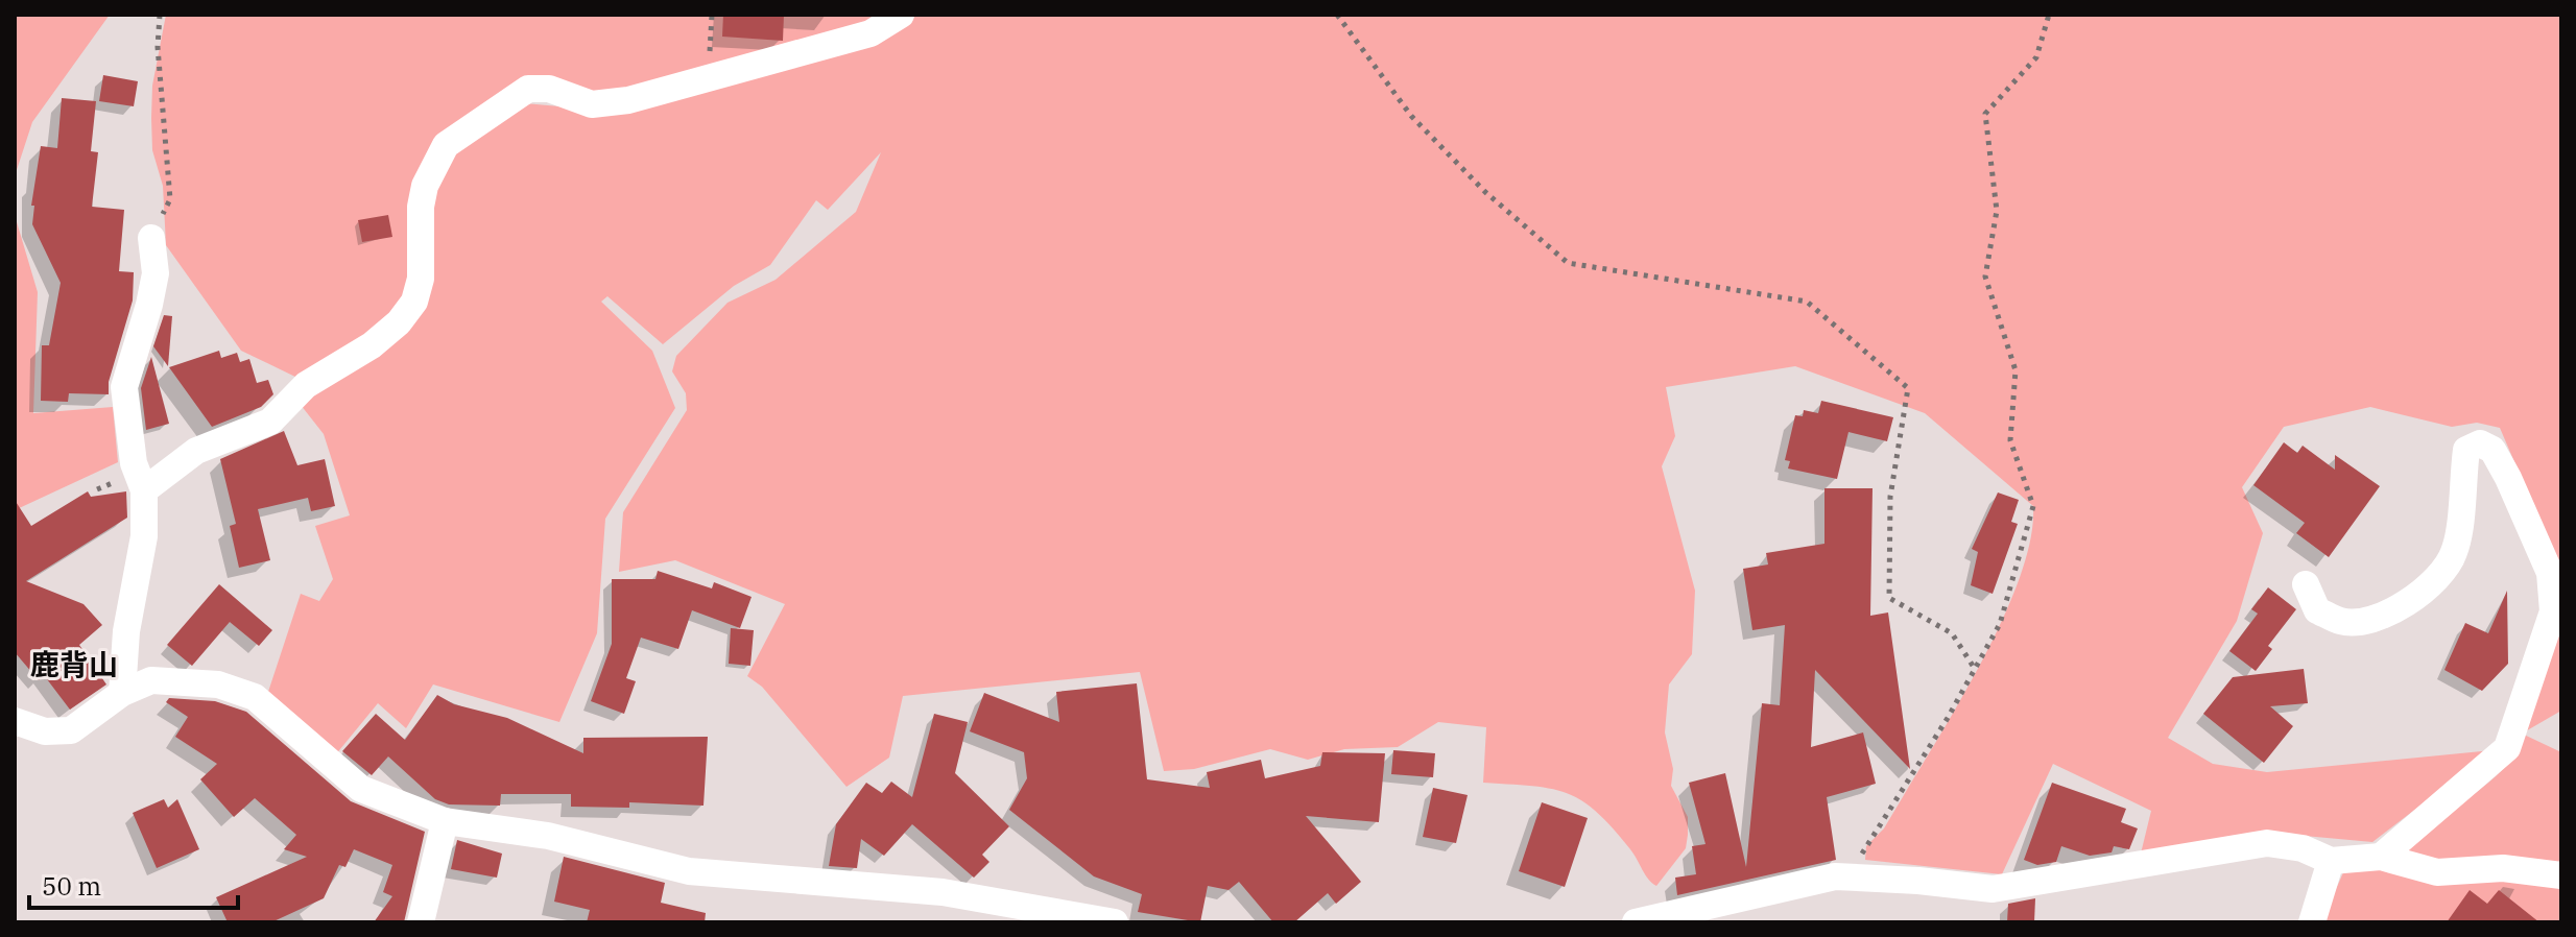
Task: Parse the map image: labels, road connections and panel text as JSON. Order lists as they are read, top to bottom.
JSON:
{
  "districts": ["鹿背山"],
  "scale_bar": "50 m"
}
